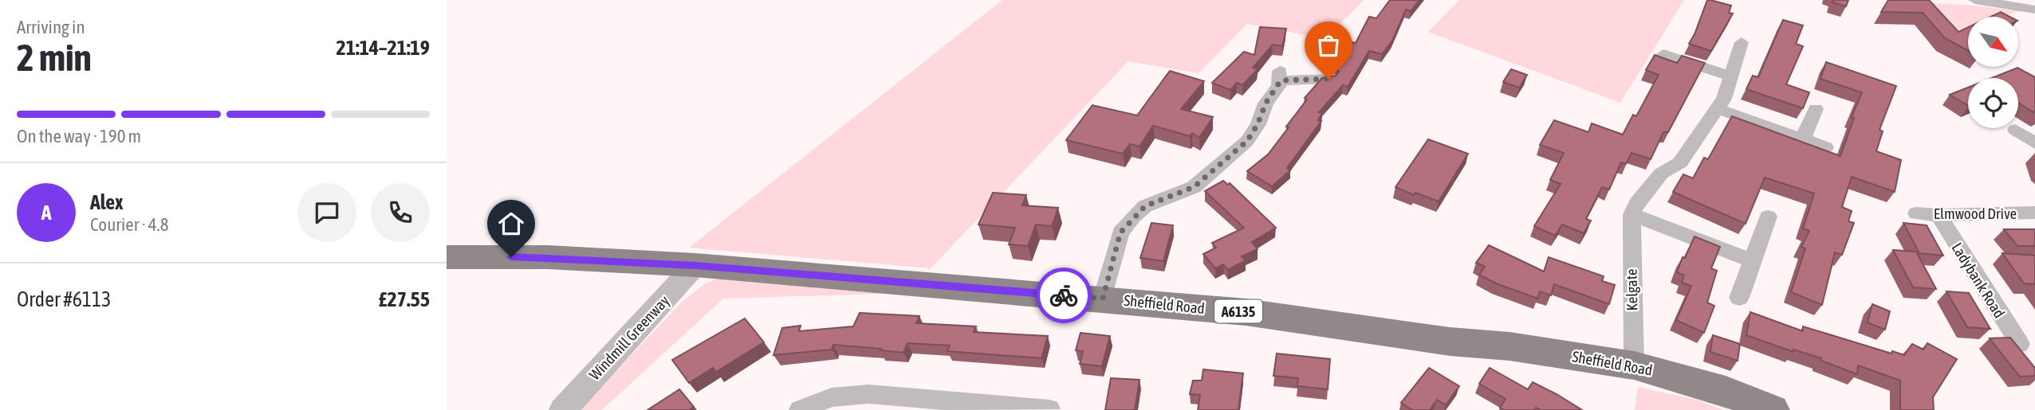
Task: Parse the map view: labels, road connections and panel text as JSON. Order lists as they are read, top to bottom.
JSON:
{
  "streets": {
    "main road": ["Sheffield Road", "A6135"],
    "street": [
      "Elmwood Drive",
      "Ladybank Road",
      "Kelgate",
      "Windmill Greenway"
    ]
  },
  "crossings": [
    ["Elmwood Drive", "Ladybank Road"],
    ["Kelgate", "Sheffield Road"],
    ["Sheffield Road", "Windmill Greenway"]
  ],
  "north": "bottom right",
  "page": {
    "heading": ["2 min", "Arriving in", "21:14–21:19"],
    "panel": [
      "Alex",
      "Courier · 4.8",
      "Order #6113",
      "£27.55"
    ],
    "bar": "On the way · 190 m",
    "round": "A"
  }
}
